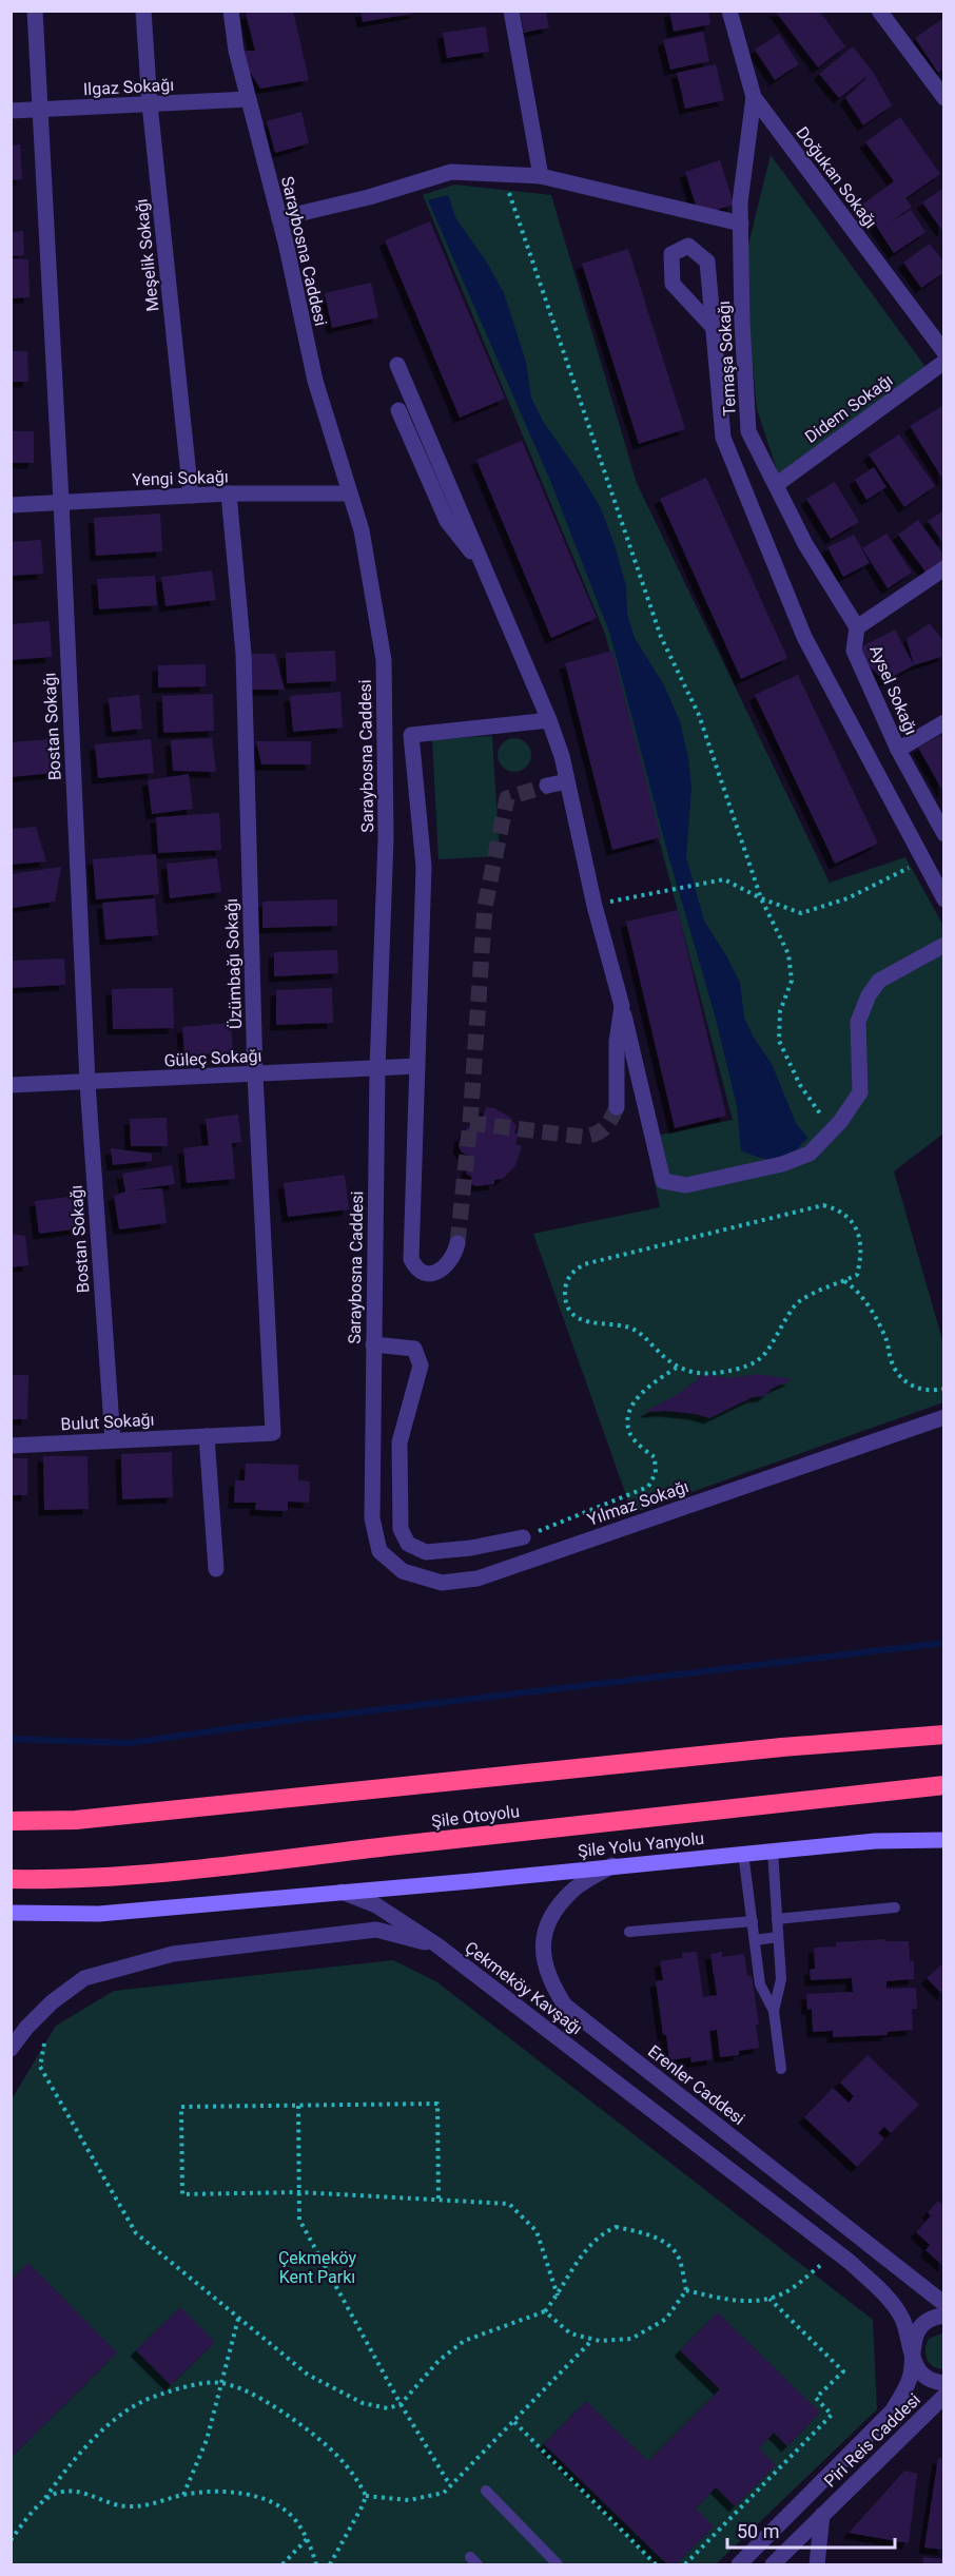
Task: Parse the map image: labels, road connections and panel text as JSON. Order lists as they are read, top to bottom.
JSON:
{
  "streets": {
    "highway": ["Şile Otoyolu"],
    "main road": ["Şile Yolu Yanyolu", "Çekmeköy Kavşağı"],
    "street": [
      "Ilgaz Sokağı",
      "Doğukan Sokağı",
      "Saraybosna Caddesi",
      "Meşelik Sokağı",
      "Temaşa Sokağı",
      "Didem Sokağı",
      "Yengi Sokağı",
      "Aysel Sokağı",
      "Bostan Sokağı",
      "Üzümbağı Sokağı",
      "Güleç Sokağı",
      "Bulut Sokağı",
      "Yılmaz Sokağı",
      "Erenler Caddesi",
      "Piri Reis Caddesi"
    ]
  },
  "crossings": [
    ["Ilgaz Sokağı", "Saraybosna Caddesi"],
    ["Ilgaz Sokağı", "Meşelik Sokağı"],
    ["Ilgaz Sokağı", "Bostan Sokağı"],
    ["Doğukan Sokağı", "Temaşa Sokağı"],
    ["Saraybosna Caddesi", "Yengi Sokağı"],
    ["Saraybosna Caddesi", "Güleç Sokağı"],
    ["Saraybosna Caddesi", "Yılmaz Sokağı"],
    ["Meşelik Sokağı", "Yengi Sokağı"],
    ["Temaşa Sokağı", "Didem Sokağı"],
    ["Temaşa Sokağı", "Aysel Sokağı"],
    ["Yengi Sokağı", "Bostan Sokağı"],
    ["Yengi Sokağı", "Üzümbağı Sokağı"],
    ["Bostan Sokağı", "Güleç Sokağı"],
    ["Bostan Sokağı", "Bulut Sokağı"],
    ["Üzümbağı Sokağı", "Güleç Sokağı"],
    ["Üzümbağı Sokağı", "Bulut Sokağı"],
    ["Şile Yolu Yanyolu", "Çekmeköy Kavşağı"],
    ["Şile Yolu Yanyolu", "Erenler Caddesi"]
  ],
  "parks": ["Çekmeköy Kent Parkı"],
  "scale_bar": "50 m"
}
